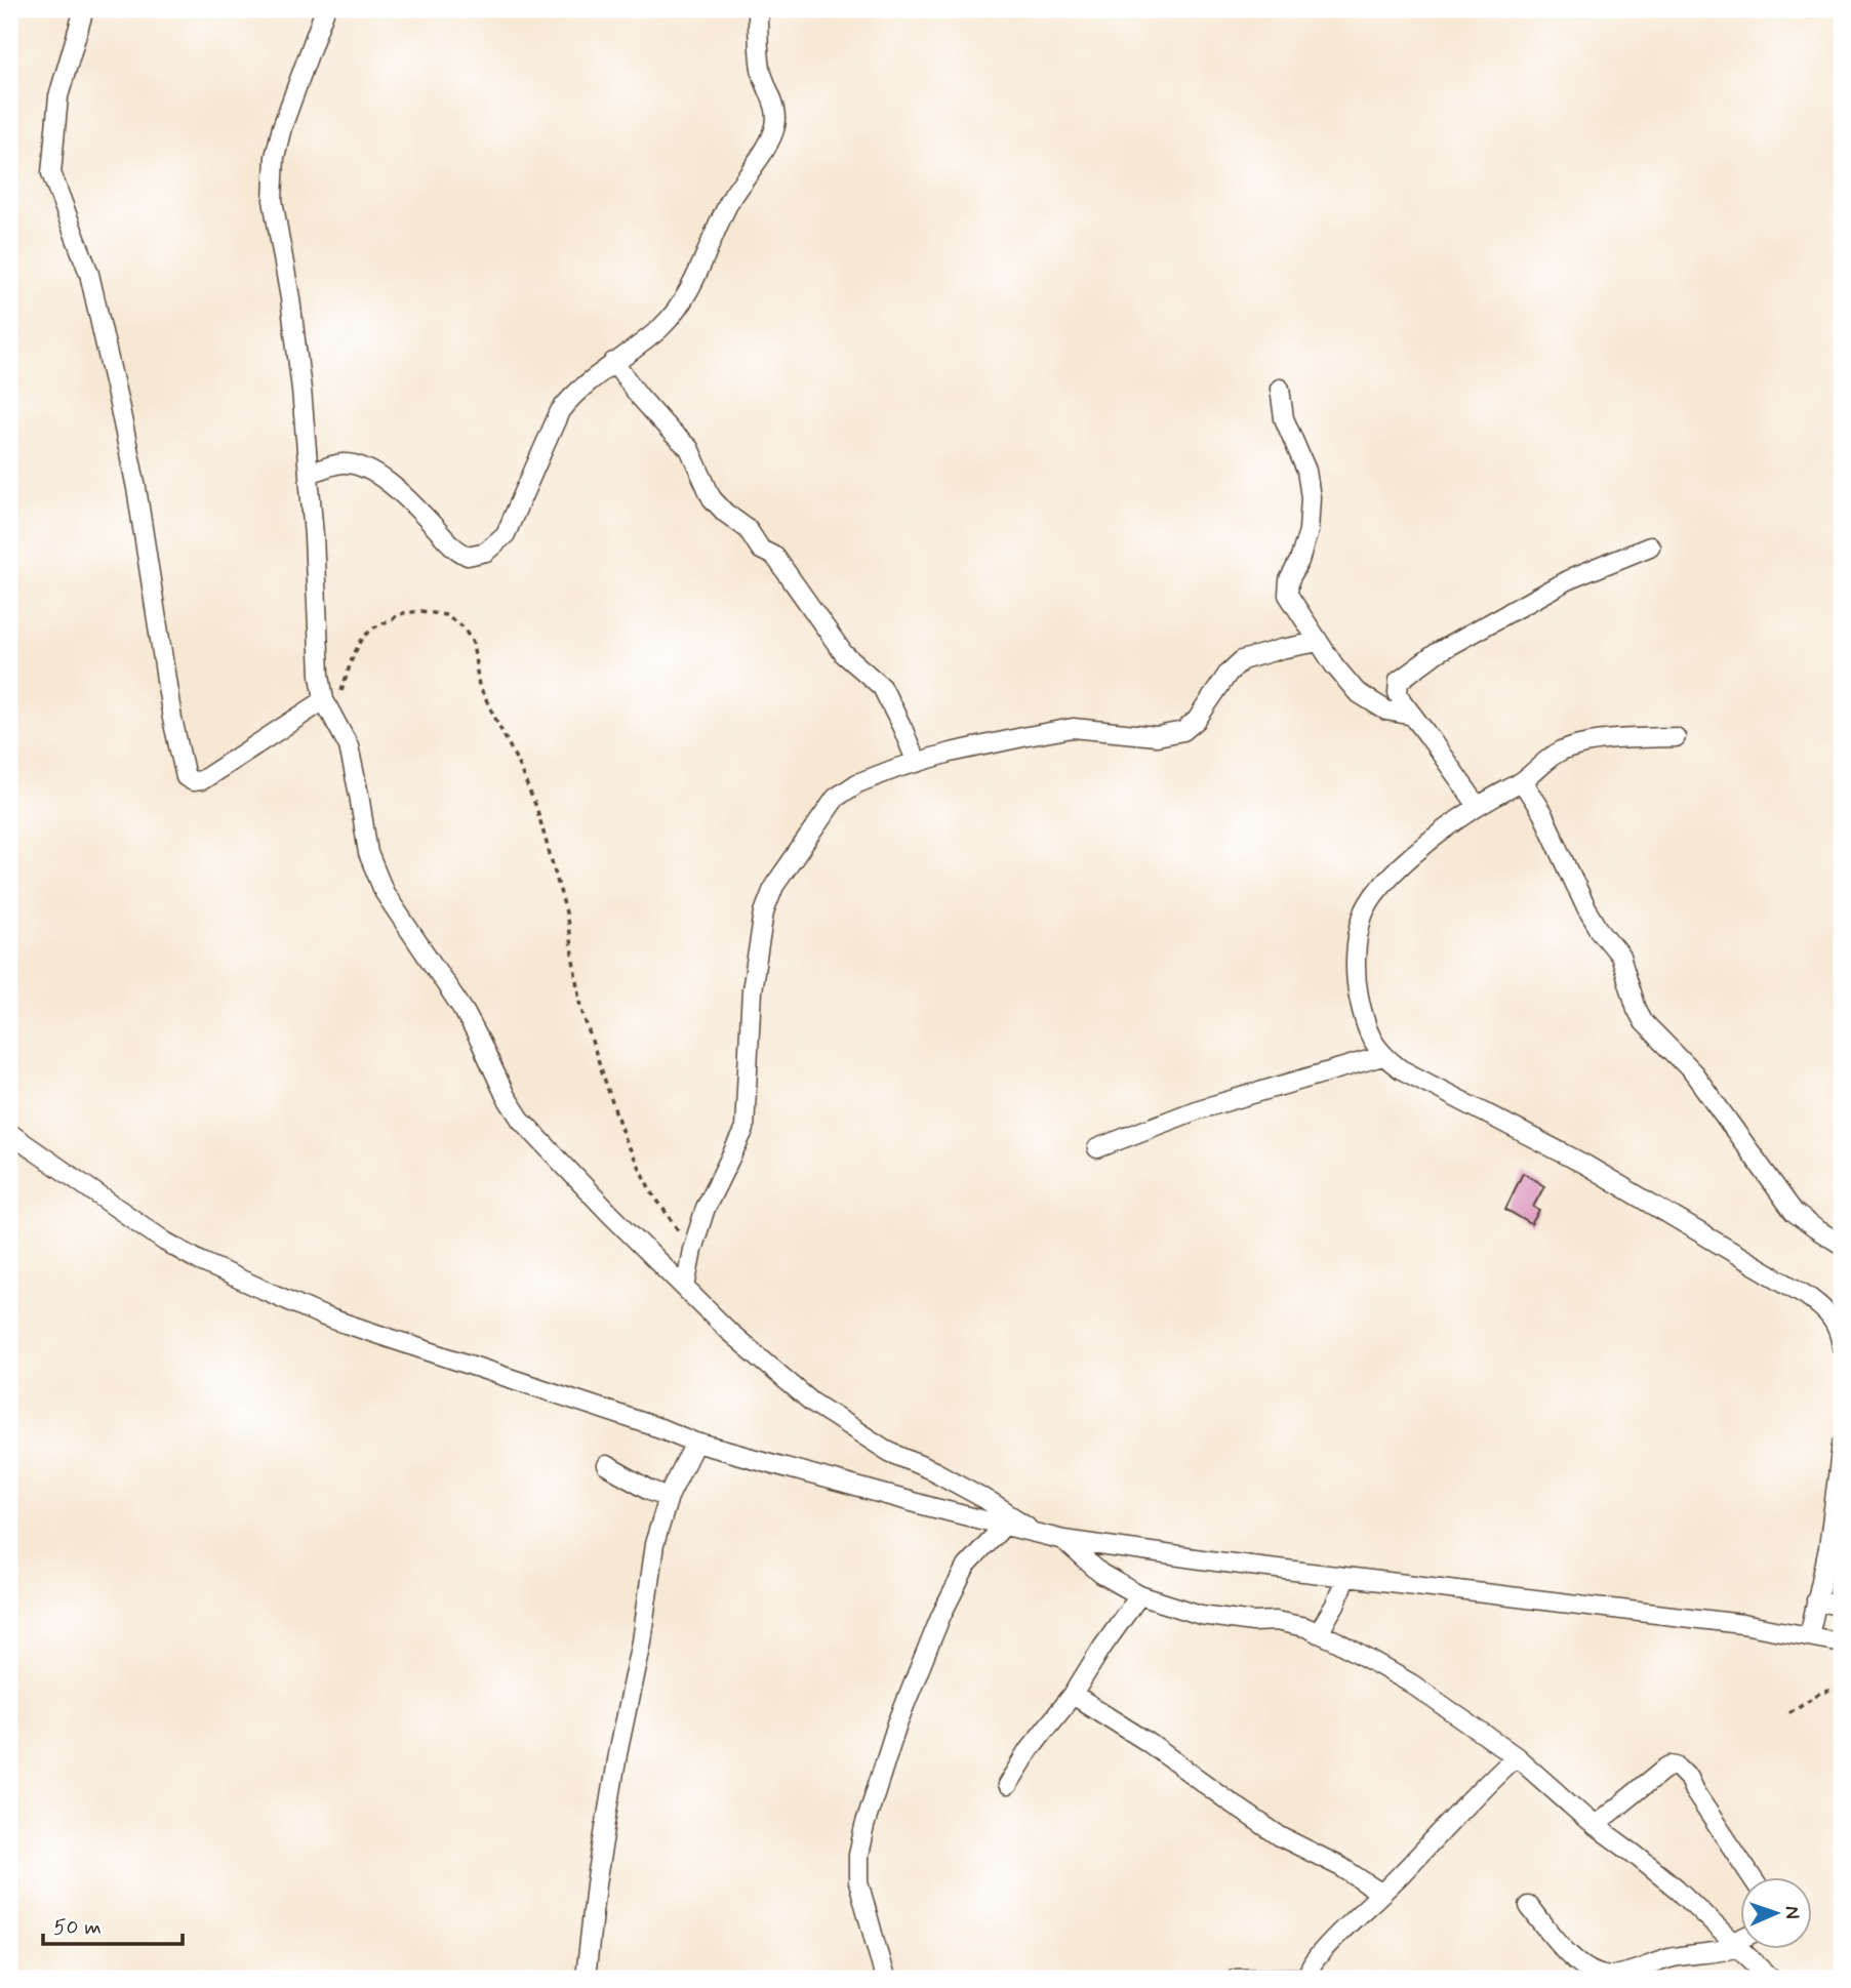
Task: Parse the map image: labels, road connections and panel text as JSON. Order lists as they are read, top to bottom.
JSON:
{
  "scale_bar": "50 m",
  "north": "right"
}
